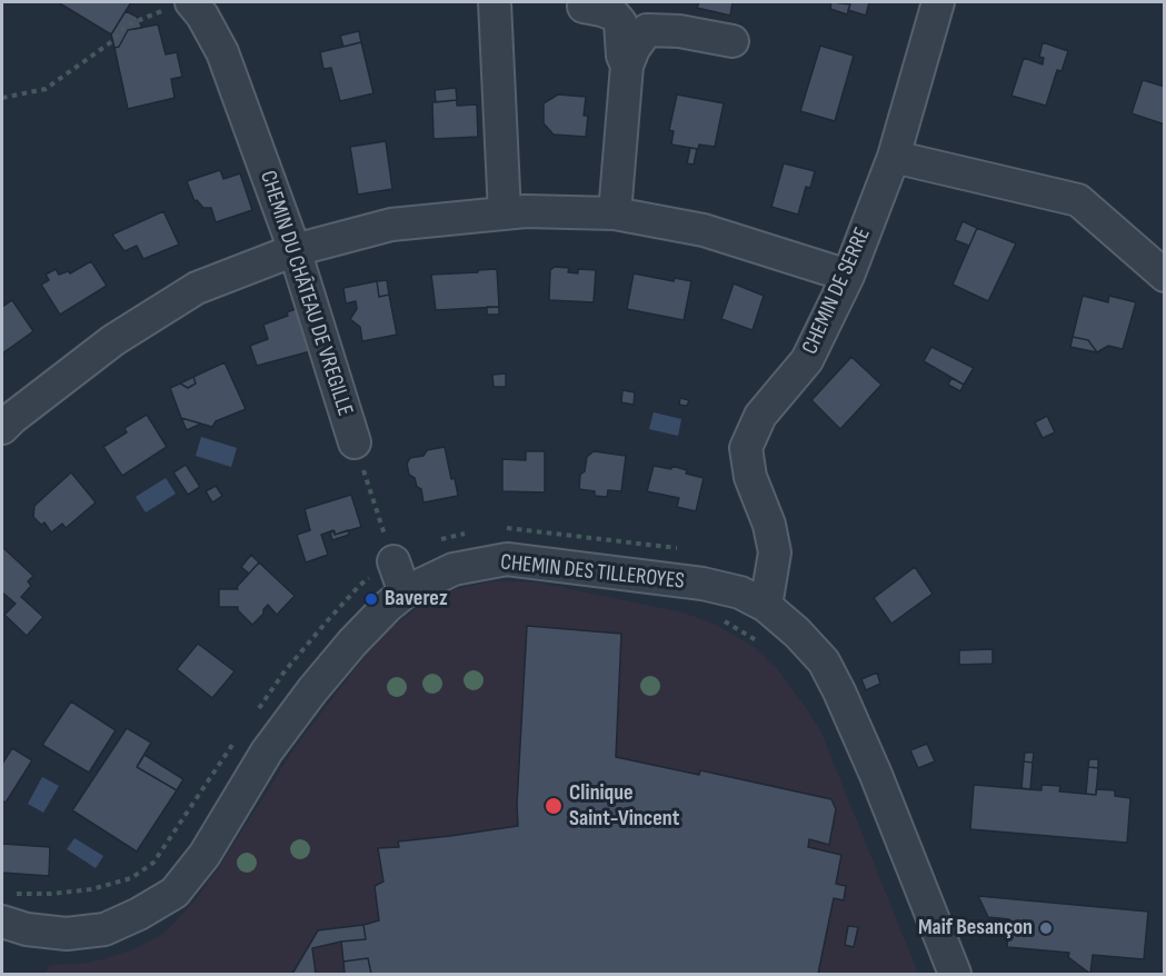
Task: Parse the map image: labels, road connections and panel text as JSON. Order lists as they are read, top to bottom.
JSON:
{
  "streets": {
    "street": ["CHEMIN DE SERRE", "CHEMIN DU CHÂTEAU DE VREGILLE", "CHEMIN DES TILLEROYES"]
  },
  "crossings": [
    ["CHEMIN DE SERRE", "CHEMIN DES TILLEROYES"]
  ],
  "places": ["Baverez", "Clinique Saint-Vincent", "Maif Besançon"]
}
